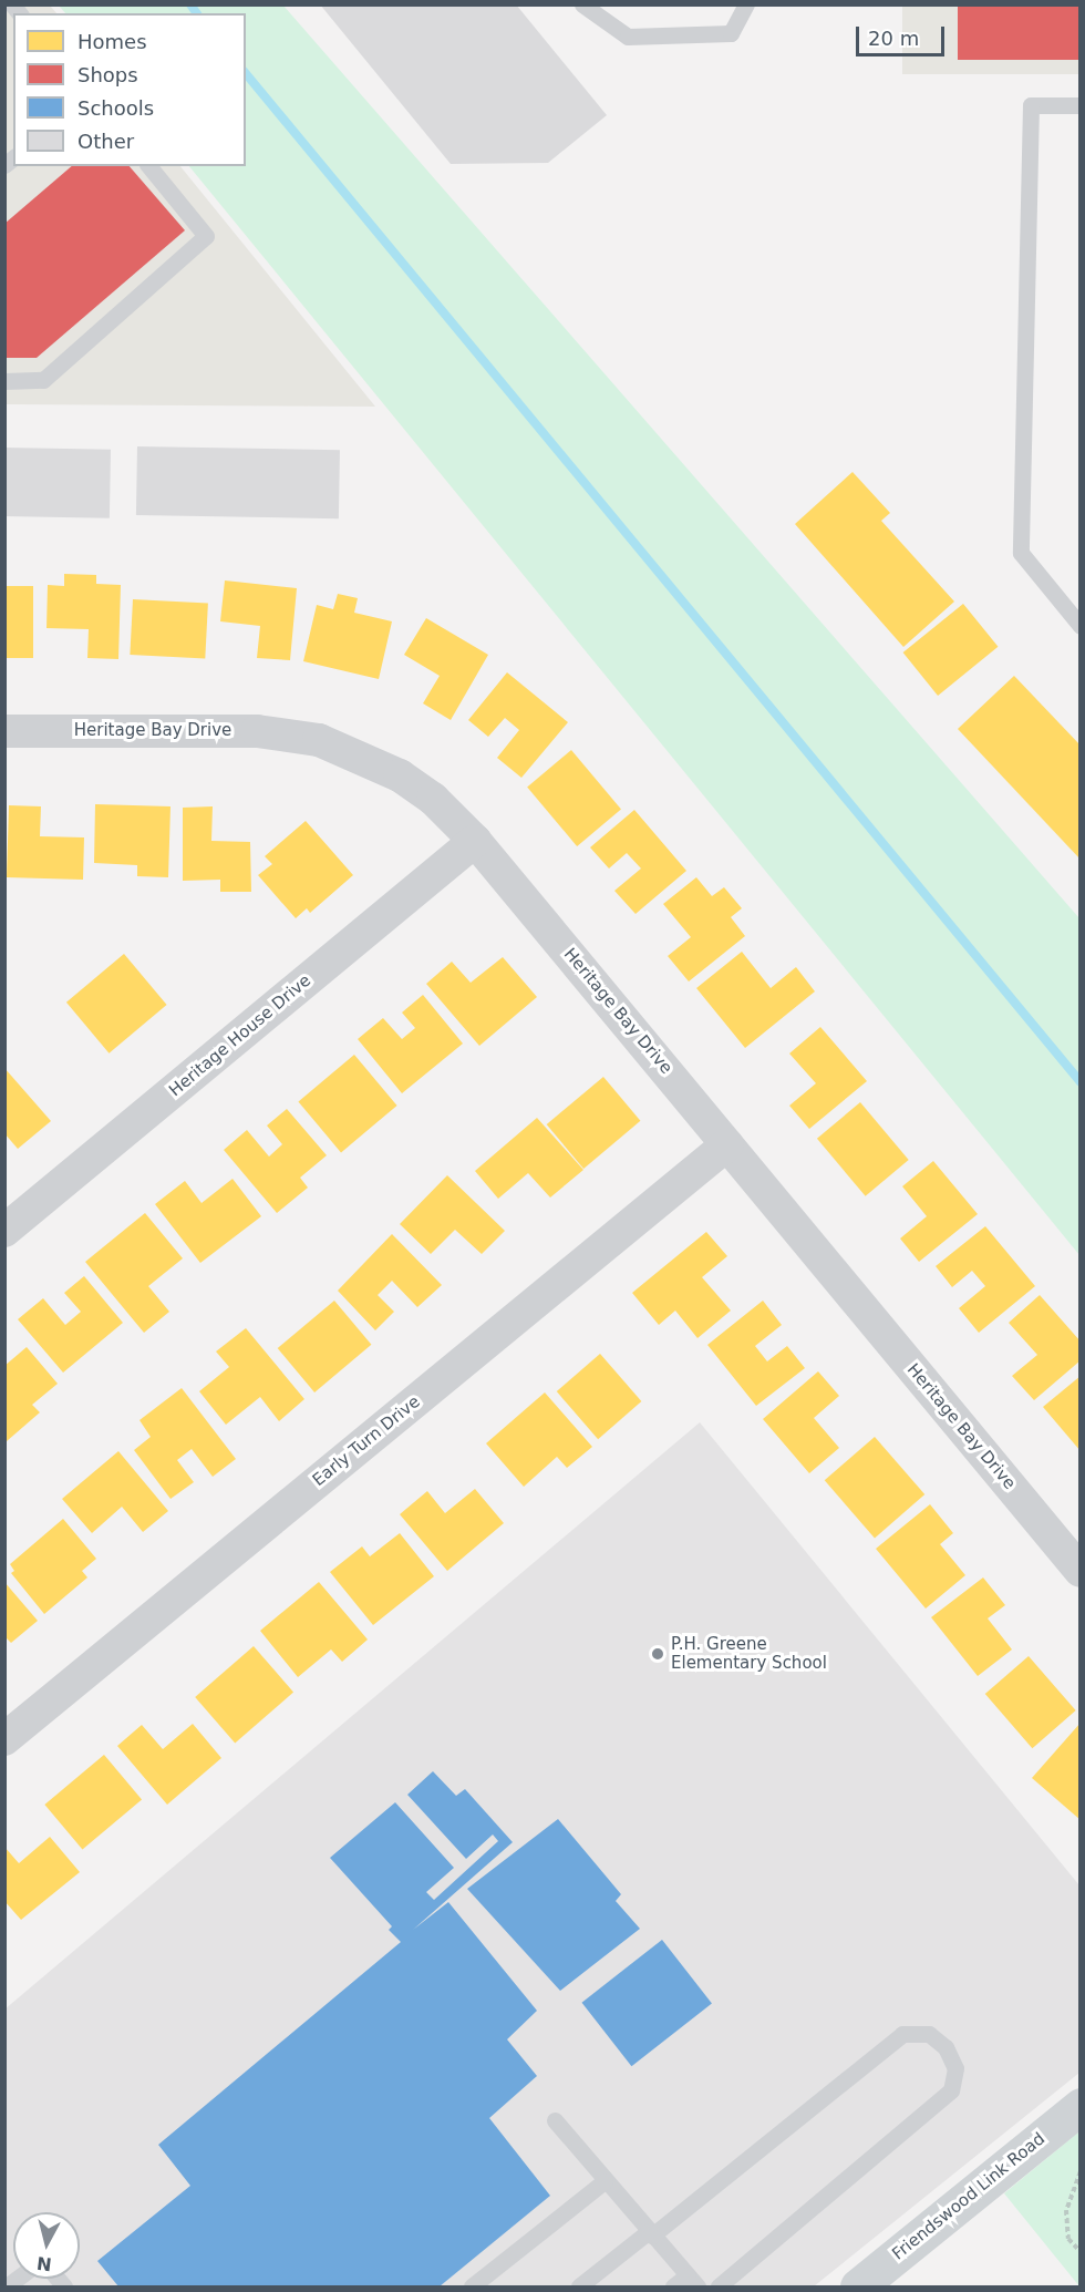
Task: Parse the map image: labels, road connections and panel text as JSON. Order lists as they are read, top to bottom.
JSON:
{
  "streets": {
    "street": [
      "Heritage Bay Drive",
      "Heritage House Drive",
      "Early Turn Drive",
      "Friendswood Link Road"
    ]
  },
  "crossings": [
    ["Heritage Bay Drive", "Heritage House Drive"],
    ["Heritage Bay Drive", "Early Turn Drive"]
  ],
  "places": ["P.H. Greene Elementary School"],
  "legend": [
    "Homes",
    "Shops",
    "Schools",
    "Other"
  ],
  "scale_bar": "20 m",
  "north": "bottom"
}
